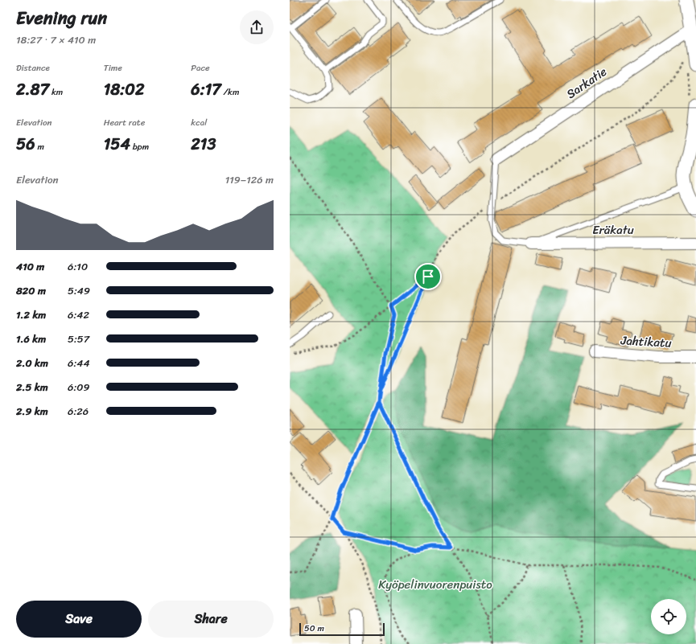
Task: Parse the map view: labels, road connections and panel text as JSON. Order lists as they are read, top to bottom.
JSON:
{
  "streets": {
    "street": ["Sarkatie", "Eräkatu", "Jahtikatu"]
  },
  "parks": ["Kyöpelinvuorenpuisto"],
  "scale_bar": "50 m",
  "page": {
    "heading": ["Evening run", "18:27 · 7 × 410 m"],
    "stats": [
      ["Distance", "2.87 km"],
      ["Time", "18:02"],
      ["Pace", "6:17 /km"],
      ["Elevation", "56 m"],
      ["Heart rate", "154 bpm"],
      ["kcal", "213"]
    ],
    "chart": ["Elevation", "119–126 m"],
    "list": [
      {
        "name": "410 m",
        "note": "6:10"
      },
      {
        "name": "820 m",
        "note": "5:49"
      },
      {
        "name": "1.2 km",
        "note": "6:42"
      },
      {
        "name": "1.6 km",
        "note": "5:57"
      },
      {
        "name": "2.0 km",
        "note": "6:44"
      },
      {
        "name": "2.5 km",
        "note": "6:09"
      },
      {
        "name": "2.9 km",
        "note": "6:26"
      }
    ],
    "buttons": ["Save", "Share"],
    "scale": "50 m"
  }
}
